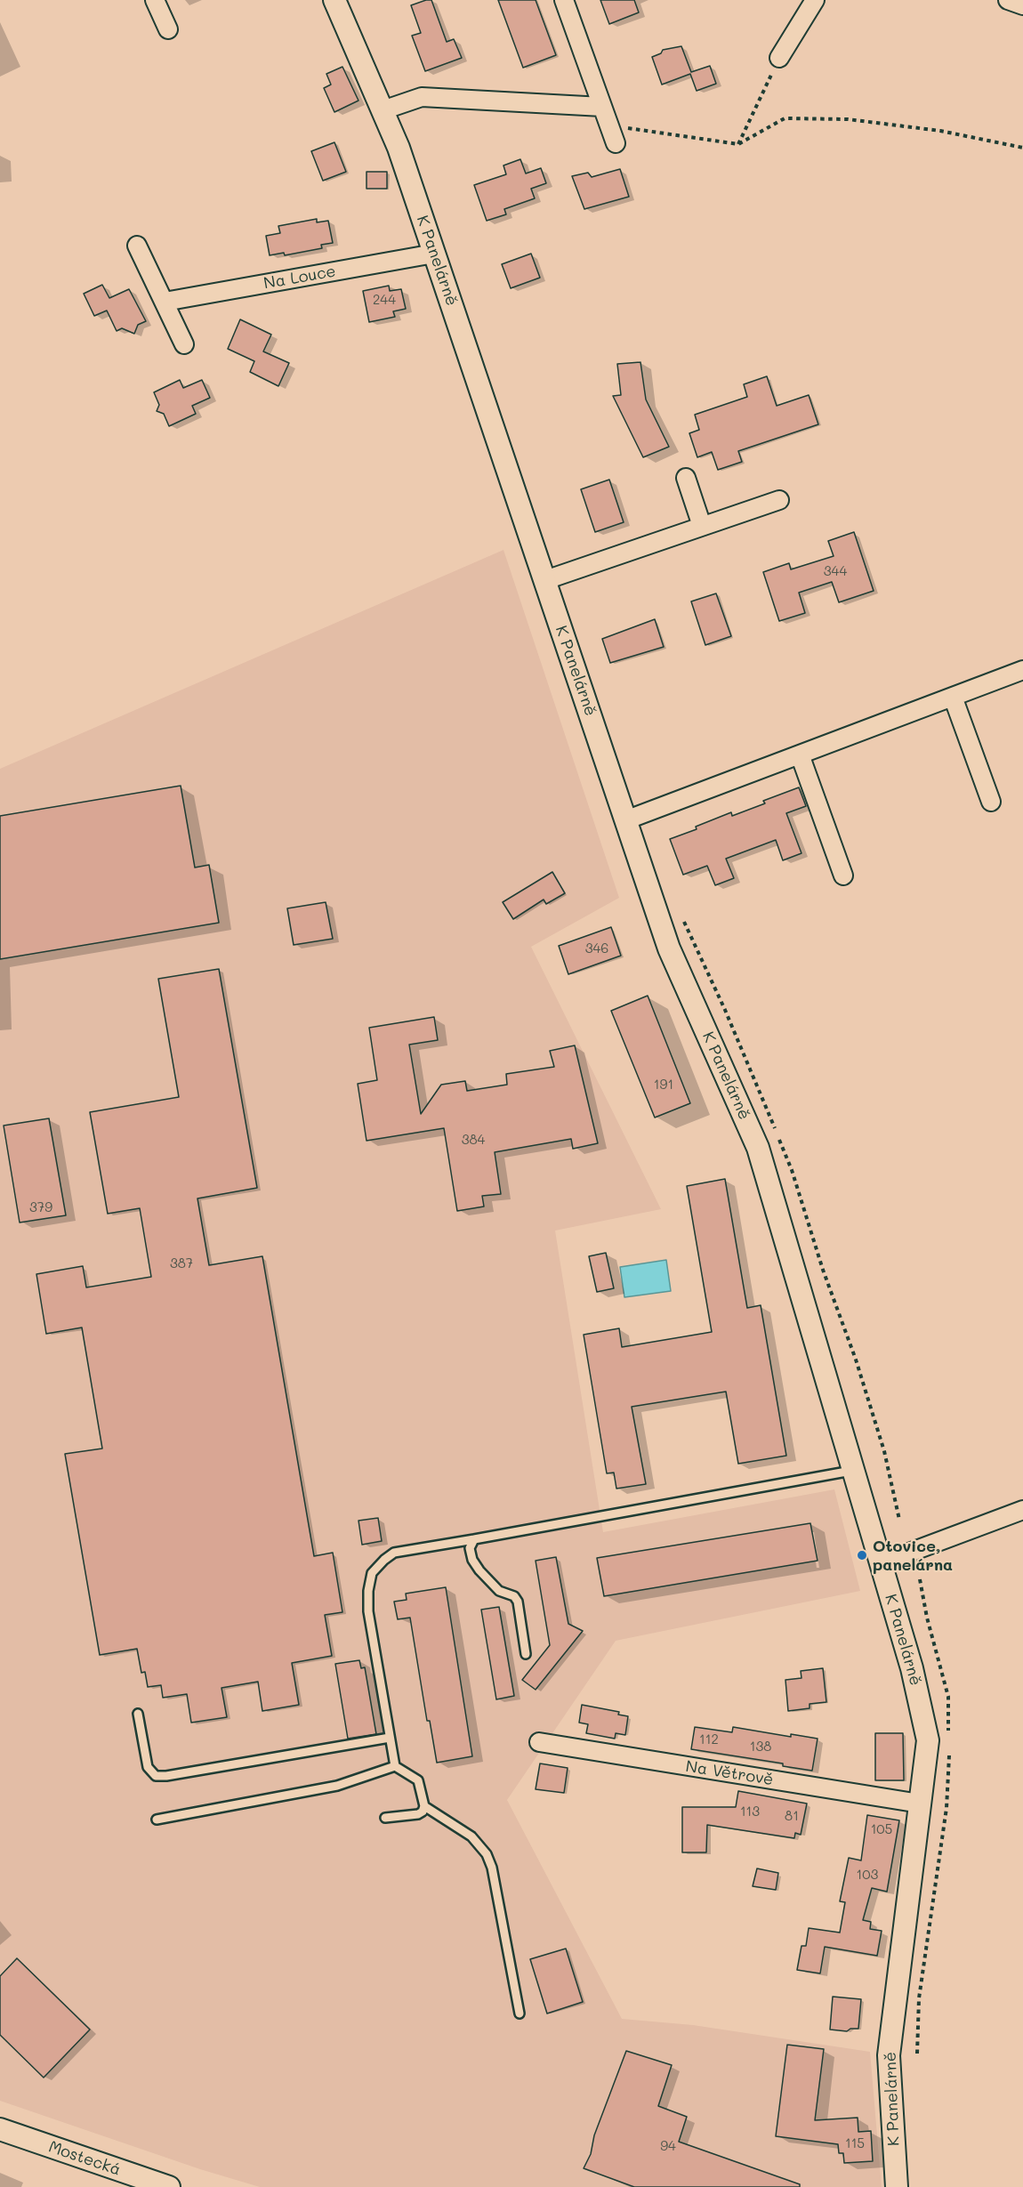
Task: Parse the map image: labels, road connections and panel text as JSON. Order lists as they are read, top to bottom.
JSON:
{
  "streets": {
    "street": [
      "K Panelárně",
      "Na Louce",
      "Na Větrově",
      "Mostecká"
    ]
  },
  "crossings": [
    ["K Panelárně", "Na Louce"],
    ["K Panelárně", "Na Větrově"]
  ],
  "places": ["Otovice, panelárna"],
  "house_numbers": [
    "244",
    "344",
    "346",
    "191",
    "384",
    "379",
    "387",
    "112",
    "138",
    "113",
    "81",
    "105",
    "103",
    "115",
    "94"
  ]
}
